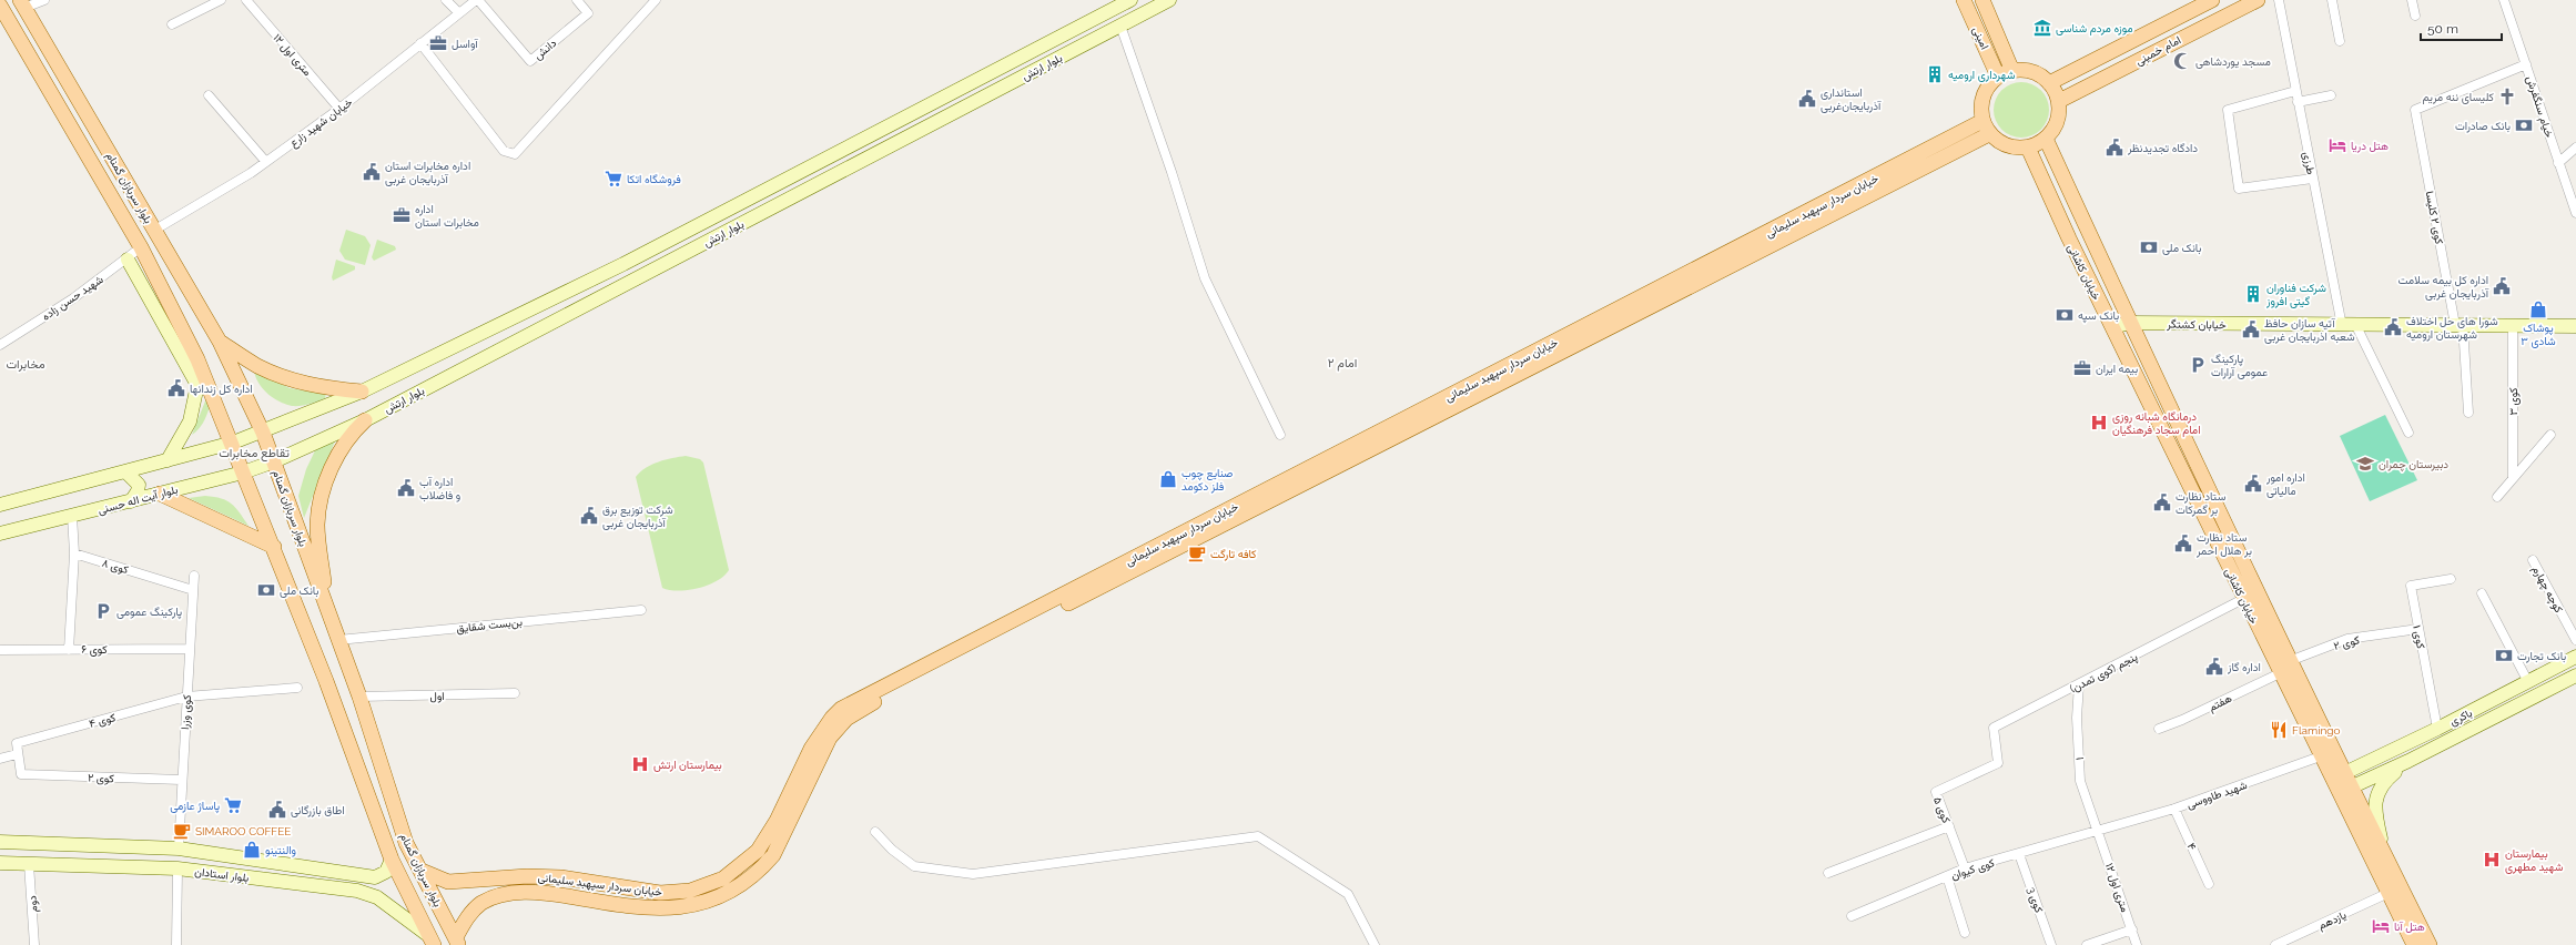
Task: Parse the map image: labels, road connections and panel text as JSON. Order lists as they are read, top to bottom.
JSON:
{
  "streets": {
    "main road": [
      "امینی",
      "امام خمینی",
      "بلوار ارتش",
      "بلوار سربازان گمنام",
      "خیابان سردار سپهبد سلیمانی",
      "خیابان کاشانی",
      "خیابان کشتگر",
      "بلوار آیت اله حسنی",
      "باکری",
      "بلوار استادان"
    ],
    "street": [
      "دانش",
      "۱۲ متری اول",
      "خیام سنگفرش",
      "خیابان شهید زارع",
      "طرزی",
      "کوی ۲ کلیسا",
      "شهید حسن زاده",
      "کوی ۳",
      "کوی ۸",
      "کوچه چهارم",
      "بن‌بست شقایق",
      "کوی ۱",
      "کوی ۲",
      "کوی ۶",
      "پنجم (کوی تمدن)",
      "اول",
      "هفتم",
      "کوی وزرا",
      "کوی ۴",
      "۱",
      "شهید طاووسی",
      "کوی ۵",
      "۴",
      "کوی کیوان",
      "کوی 3",
      "دوم",
      "یازدهم"
    ]
  },
  "crossings": [
    ["امینی", "امام خمینی"],
    ["امینی", "خیابان سردار سپهبد سلیمانی"],
    ["امینی", "خیابان کاشانی"],
    ["دانش", "خیابان شهید زارع"],
    ["امام خمینی", "خیابان سردار سپهبد سلیمانی"],
    ["امام خمینی", "خیابان کاشانی"],
    ["۱۲ متری اول", "خیابان شهید زارع"],
    ["۱۲ متری اول", "۱"],
    ["۱۲ متری اول", "شهید طاووسی"],
    ["۱۲ متری اول", "کوی کیوان"],
    ["بلوار ارتش", "بلوار سربازان گمنام"],
    ["بلوار ارتش", "بلوار آیت اله حسنی"],
    ["خیام سنگفرش", "کوی ۲ کلیسا"],
    ["خیابان شهید زارع", "بلوار سربازان گمنام"],
    ["طرزی", "خیابان کشتگر"],
    ["بلوار سربازان گمنام", "خیابان سردار سپهبد سلیمانی"],
    ["بلوار سربازان گمنام", "شهید حسن زاده"],
    ["بلوار سربازان گمنام", "بلوار آیت اله حسنی"],
    ["بلوار سربازان گمنام", "بن‌بست شقایق"],
    ["بلوار سربازان گمنام", "اول"],
    ["بلوار سربازان گمنام", "بلوار استادان"],
    ["خیابان سردار سپهبد سلیمانی", "خیابان کاشانی"],
    ["کوی ۲ کلیسا", "خیابان کشتگر"],
    ["خیابان کاشانی", "خیابان کشتگر"],
    ["خیابان کاشانی", "کوی ۲"],
    ["خیابان کاشانی", "پنجم (کوی تمدن)"],
    ["خیابان کاشانی", "هفتم"],
    ["خیابان کاشانی", "باکری"],
    ["خیابان کاشانی", "شهید طاووسی"],
    ["خیابان کاشانی", "یازدهم"],
    ["خیابان کشتگر", "کوی ۳"],
    ["کوی ۸", "کوی وزرا"],
    ["کوی ۱", "کوی ۲"],
    ["کوی ۱", "باکری"],
    ["کوی ۲", "هفتم"],
    ["کوی ۲", "کوی وزرا"],
    ["کوی ۲", "کوی ۴"],
    ["کوی ۶", "کوی وزرا"],
    ["پنجم (کوی تمدن)", "۱"],
    ["پنجم (کوی تمدن)", "کوی ۵"],
    ["کوی وزرا", "کوی ۴"],
    ["کوی وزرا", "بلوار استادان"],
    ["۱", "شهید طاووسی"],
    ["۱", "کوی کیوان"],
    ["شهید طاووسی", "۴"],
    ["شهید طاووسی", "کوی کیوان"],
    ["کوی ۵", "کوی کیوان"],
    ["کوی کیوان", "کوی 3"],
    ["بلوار استادان", "دوم"]
  ],
  "districts": ["امام ۲", "مخابرات", "تقاطع مخابرات"],
  "places": {
    "museum": ["موزه مردم شناسی"],
    "office": ["آواسل", "اداره مخابرات استان", "بیمه ایران"],
    "mosque": ["مسجد یوردشاهی"],
    "building": ["شهرداری ارومیه", "شرکت فناوران گیتی افروز"],
    "church": ["کلیسای ننه مریم"],
    "public building": [
      "استانداری آذربایجان‌غربی",
      "دادگاه تجدیدنظر",
      "اداره مخابرات استان آذربایجان غربی",
      "اداره کل بیمه سلامت آذربایجان غربی",
      "شورا های حل اختلاف شهرستان ارومیه",
      "آتیه سازان حافظ شعبه اذربایجان غربی",
      "اداره کل زندانها",
      "اداره امور مالیاتی",
      "اداره آب و فاضلاب",
      "ستاد نظارت بر گمرکات",
      "شرکت توزیع برق آذربایجان غربی",
      "ستاد نظارت بر هلال احمر",
      "اداره گاز",
      "اطاق بازرگانی"
    ],
    "bank": [
      "بانک صادرات",
      "بانک ملی",
      "بانک سپه",
      "بانک ملى",
      "بانک تجارت"
    ],
    "hotel": ["هتل دریا", "هتل آنا"],
    "supermarket": ["فروشگاه اتکا", "پاساژ عازمی"],
    "shop": ["پوشاک شادی ۳", "صنایع چوب فلز دکومد", "والنتینو"],
    "parking": ["پارکینگ عمومی آرارات", "پارکینگ عمومی"],
    "hospital": ["درمانگاه شبانه روزی امام سجاد فرهنگیان", "بیمارستان ارتش", "بیمارستان شهید مطهری"],
    "school or university": ["دبیرستان چمران"],
    "cafe": ["کافه تارگت", "SIMAROO COFFEE"],
    "restaurant": ["Flamingo"]
  },
  "scale_bar": "50 m"
}
